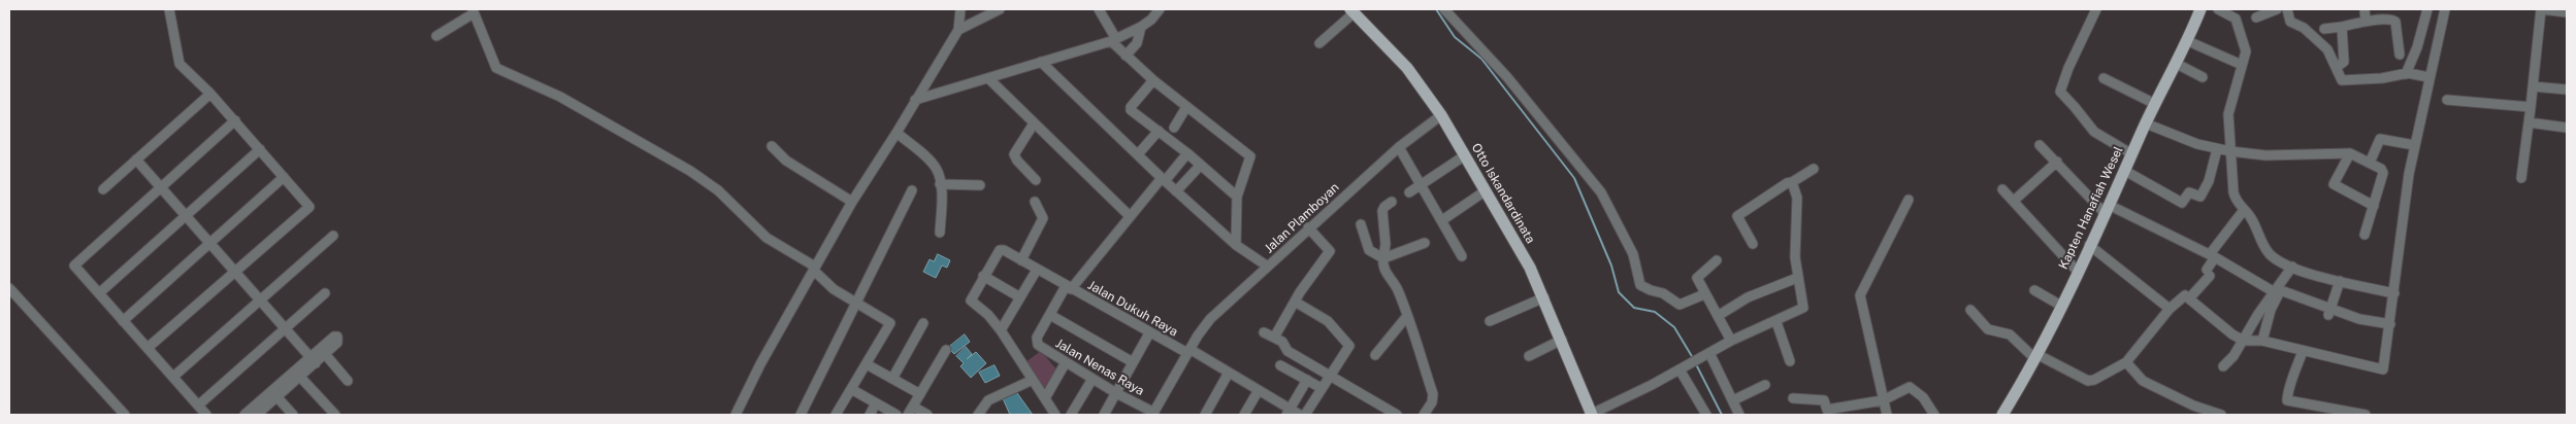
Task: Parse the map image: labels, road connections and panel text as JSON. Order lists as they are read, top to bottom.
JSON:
{
  "streets": {
    "main road": ["Otto Iskandardinata", "Kapten Hanafiah Wesel"],
    "street": ["Jalan Plamboyan", "Jalan Dukuh Raya", "Jalan Nenas Raya"]
  },
  "crossings": [
    ["Otto Iskandardinata", "Jalan Plamboyan"],
    ["Jalan Plamboyan", "Jalan Dukuh Raya"],
    ["Jalan Plamboyan", "Jalan Nenas Raya"],
    ["Jalan Dukuh Raya", "Jalan Nenas Raya"]
  ]
}
